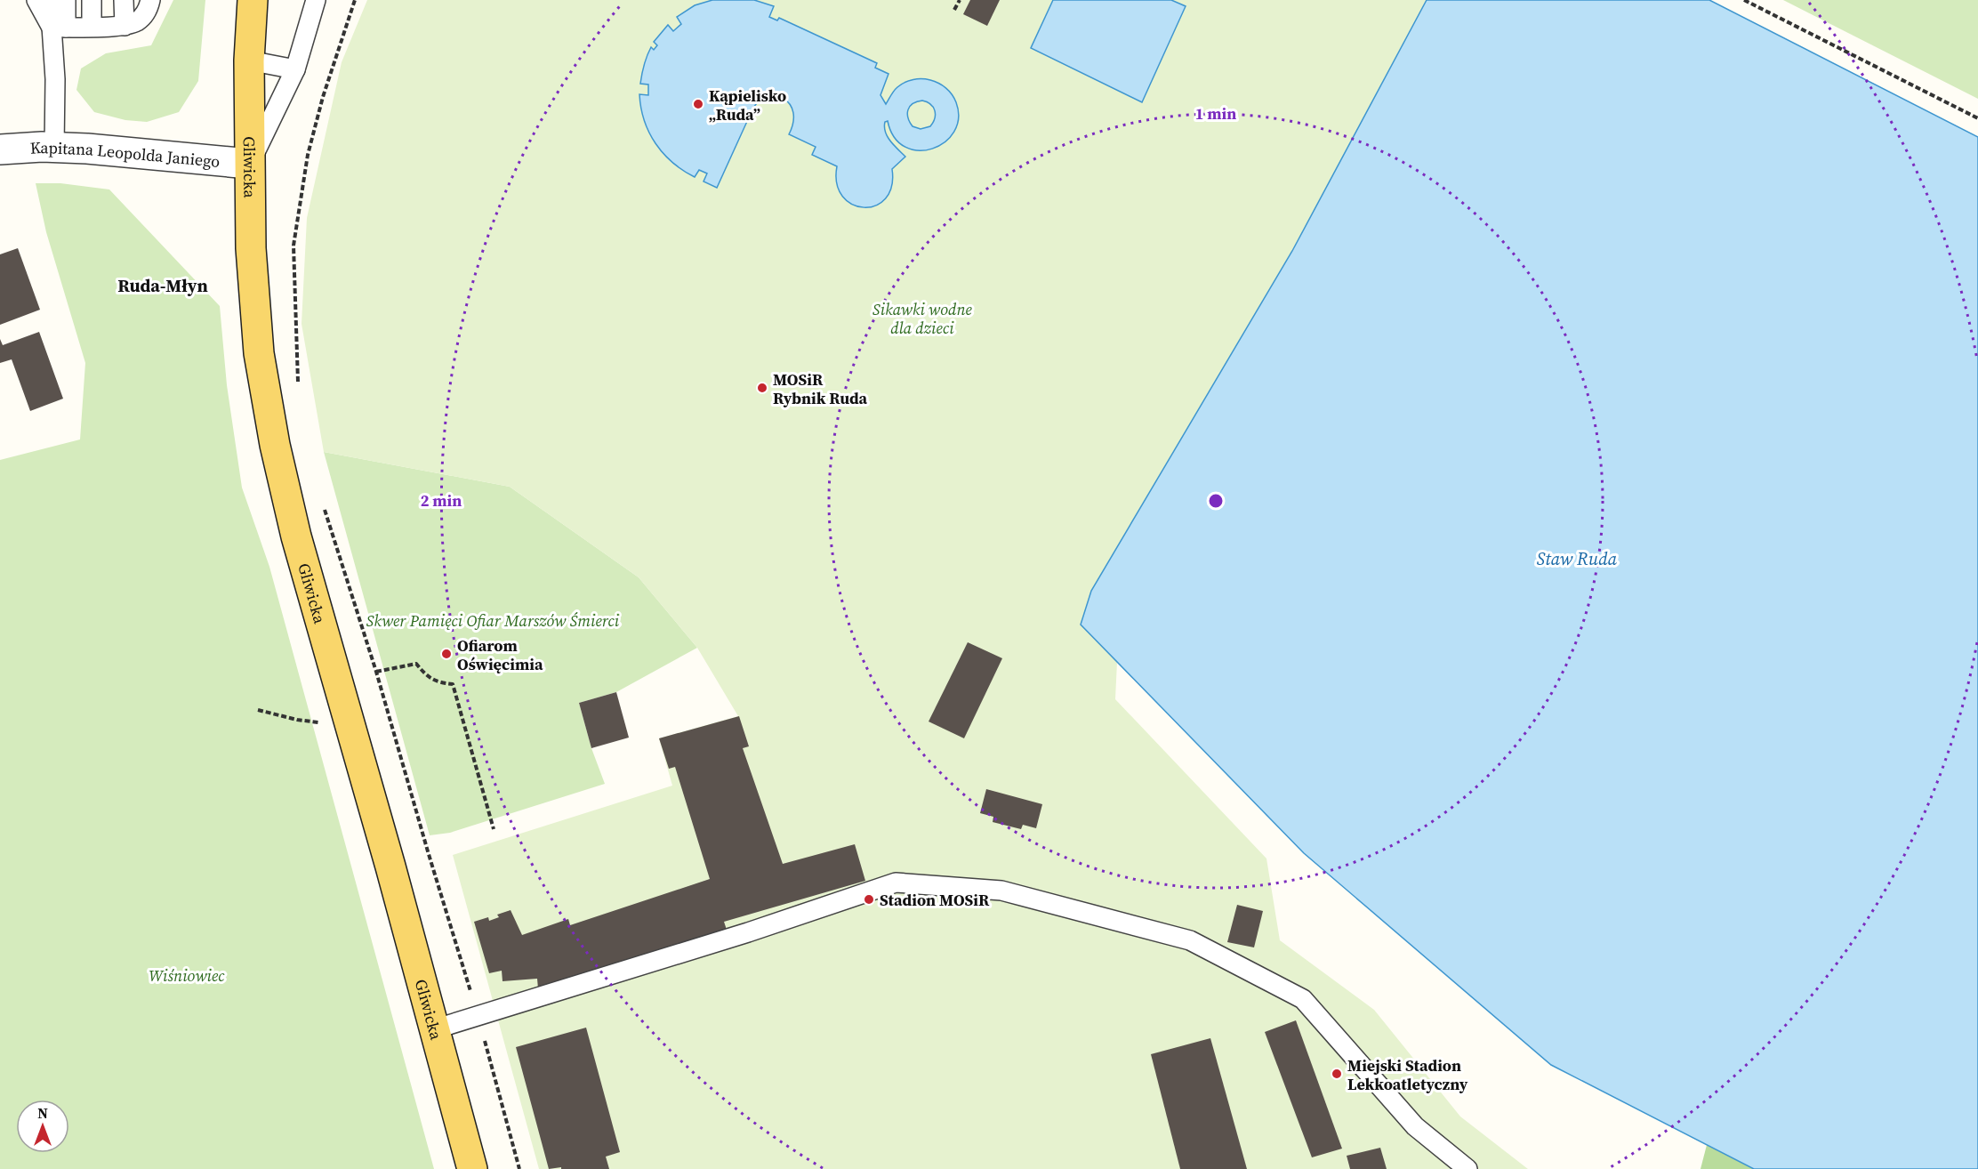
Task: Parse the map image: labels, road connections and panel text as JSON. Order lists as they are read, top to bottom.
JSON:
{
  "streets": {
    "main road": ["Gliwicka"],
    "street": ["Kapitana Leopolda Janiego"]
  },
  "crossings": [
    ["Kapitana Leopolda Janiego", "Gliwicka"]
  ],
  "districts": ["Ruda-Młyn"],
  "water": ["Staw Ruda"],
  "parks": ["Sikawki wodne dla dzieci", "Skwer Pamięci Ofiar Marszów Śmierci", "Wiśniowiec"],
  "places": [
    "Kąpielisko „Ruda”",
    "MOSiR Rybnik Ruda",
    "Ofiarom Oświęcimia",
    "Stadion MOSiR",
    "Miejski Stadion Lekkoatletyczny"
  ],
  "north": "top",
  "rings": ["1 min", "2 min"]
}
